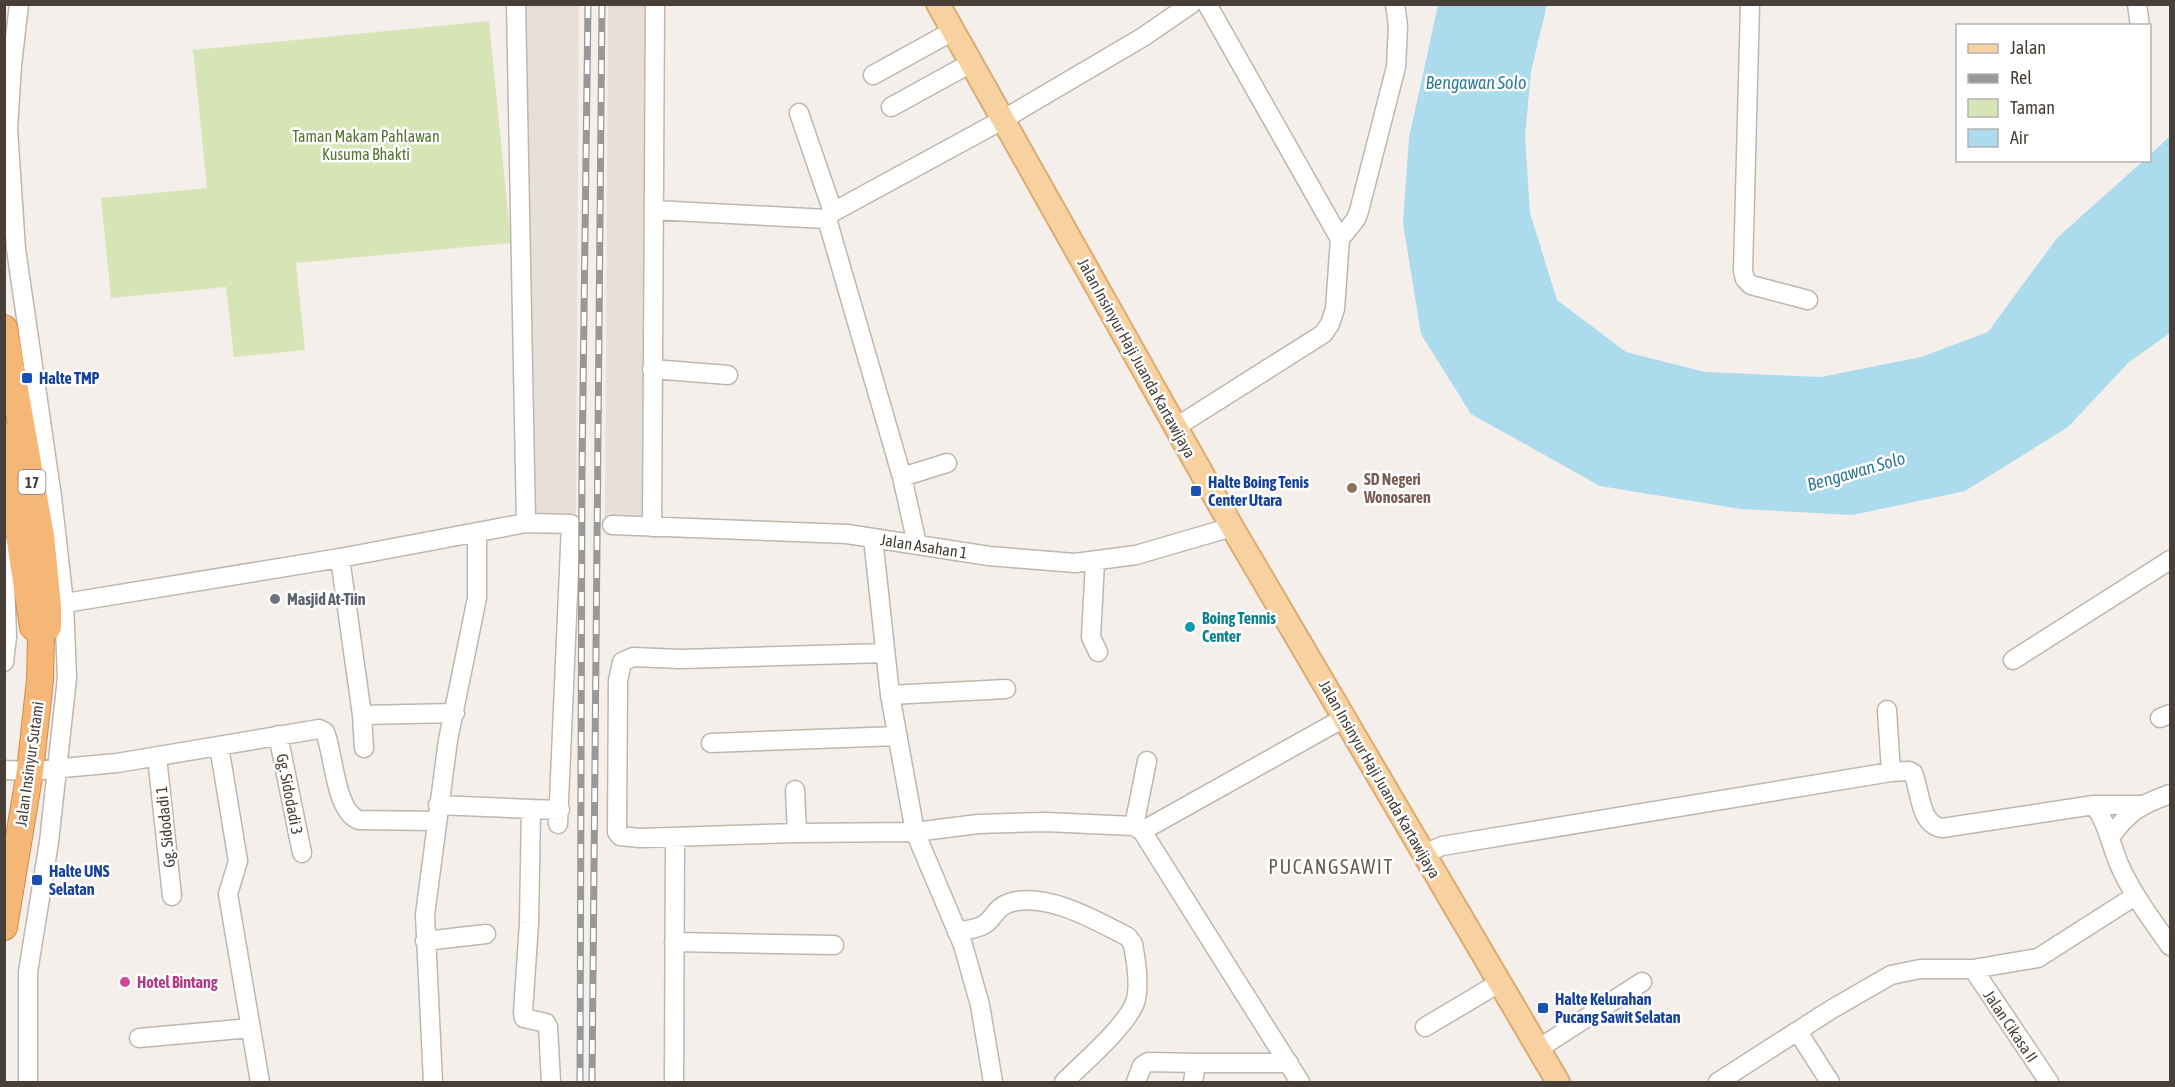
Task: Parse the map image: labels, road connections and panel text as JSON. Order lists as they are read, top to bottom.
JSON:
{
  "streets": {
    "highway": ["17", "Jalan Insinyur Sutami"],
    "main road": ["Jalan Insinyur Haji Juanda Kartawijaya"],
    "street": [
      "Jalan Asahan 1",
      "Gg. Sidodadi 3",
      "Gg. Sidodadi 1",
      "Jalan Cikasa II"
    ]
  },
  "crossings": [
    ["Jalan Insinyur Haji Juanda Kartawijaya", "Jalan Asahan 1"]
  ],
  "districts": ["PUCANGSAWIT"],
  "water": ["Bengawan Solo"],
  "parks": ["Taman Makam Pahlawan Kusuma Bhakti"],
  "places": {
    "transit": [
      "Halte TMP",
      "Halte Boing Tenis Center Utara",
      "Halte UNS Selatan",
      "Halte Kelurahan Pucang Sawit Selatan"
    ],
    "other": [
      "SD Negeri Wonosaren",
      "Masjid At-Tiin",
      "Boing Tennis Center",
      "Hotel Bintang"
    ]
  },
  "legend": [
    "Jalan",
    "Rel",
    "Taman",
    "Air"
  ]
}
